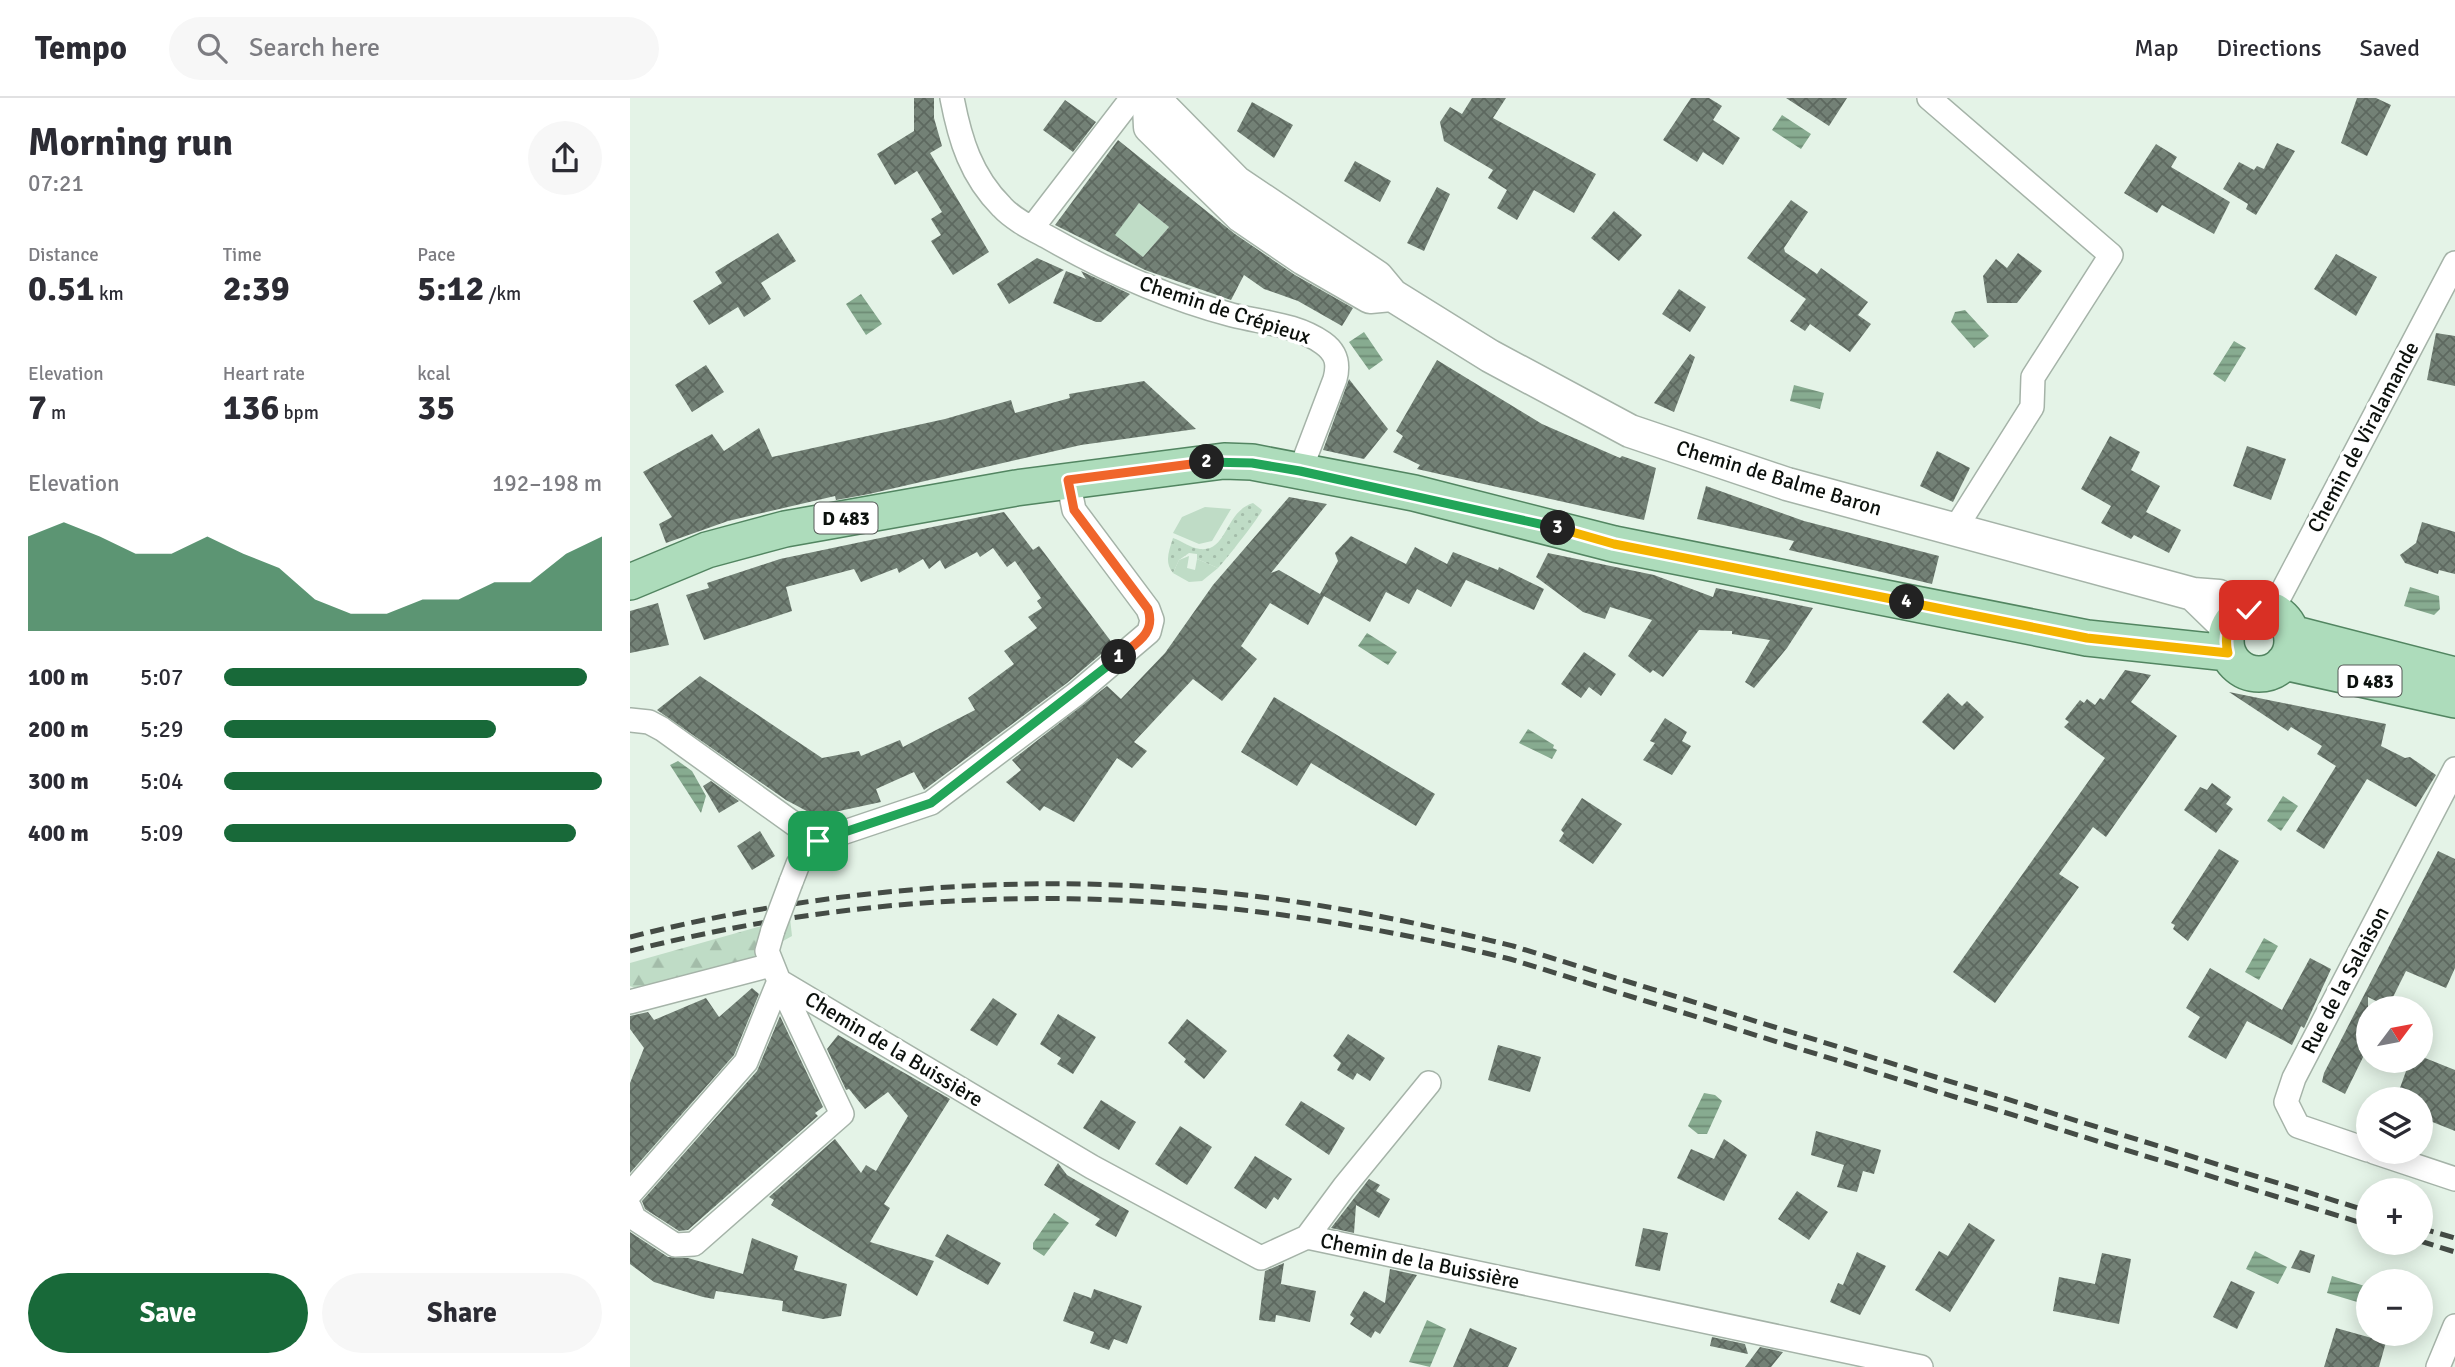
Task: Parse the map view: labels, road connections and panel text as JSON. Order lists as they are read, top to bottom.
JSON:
{
  "streets": {
    "main road": ["D 483"],
    "street": [
      "Chemin de Crépieux",
      "Chemin de Viralamande",
      "Chemin de Balme Baron",
      "Rue de la Salaison",
      "Chemin de la Buissière"
    ]
  },
  "crossings": [
    ["Chemin de Crépieux", "D 483"],
    ["Chemin de Viralamande", "Chemin de Balme Baron"],
    ["Chemin de Viralamande", "D 483"],
    ["Chemin de Balme Baron", "D 483"]
  ],
  "north": "top right",
  "page": {
    "header": "Tempo",
    "search": "Search here",
    "nav": ["Map", "Directions", "Saved"],
    "heading": ["Morning run", "07:21"],
    "stats": [
      ["Distance", "0.51 km"],
      ["Time", "2:39"],
      ["Pace", "5:12 /km"],
      ["Elevation", "7 m"],
      ["Heart rate", "136 bpm"],
      ["kcal", "35"]
    ],
    "pins": [
      "2",
      "3",
      "4",
      "1"
    ],
    "chart": ["Elevation", "192–198 m"],
    "list": [
      {
        "name": "100 m",
        "note": "5:07"
      },
      {
        "name": "200 m",
        "note": "5:29"
      },
      {
        "name": "300 m",
        "note": "5:04"
      },
      {
        "name": "400 m",
        "note": "5:09"
      }
    ],
    "map_buttons": ["+", "−"],
    "buttons": ["Save", "Share"]
  }
}
